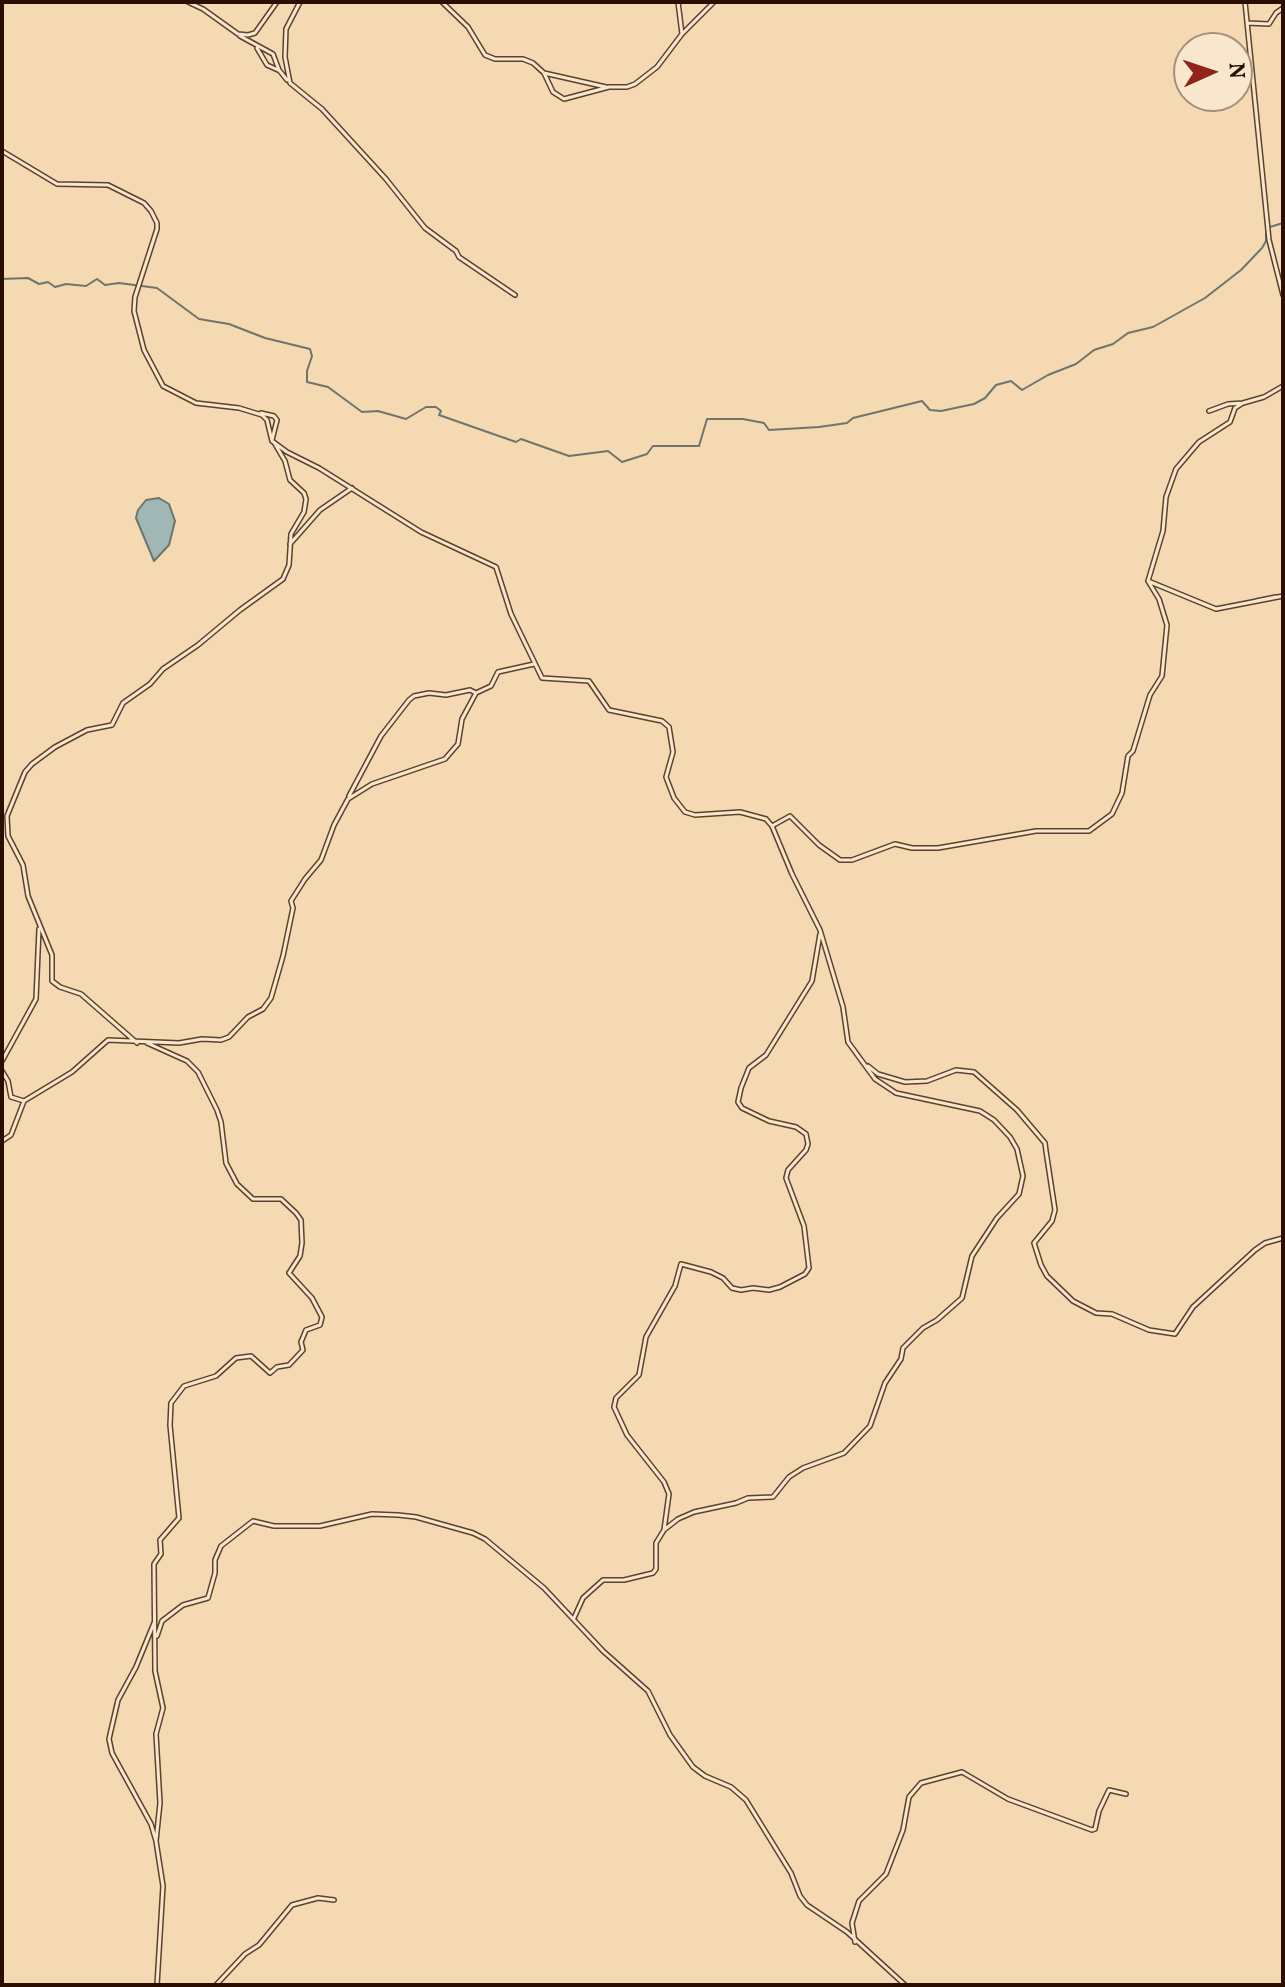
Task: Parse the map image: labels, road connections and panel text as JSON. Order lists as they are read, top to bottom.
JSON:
{
  "north": "right"
}
